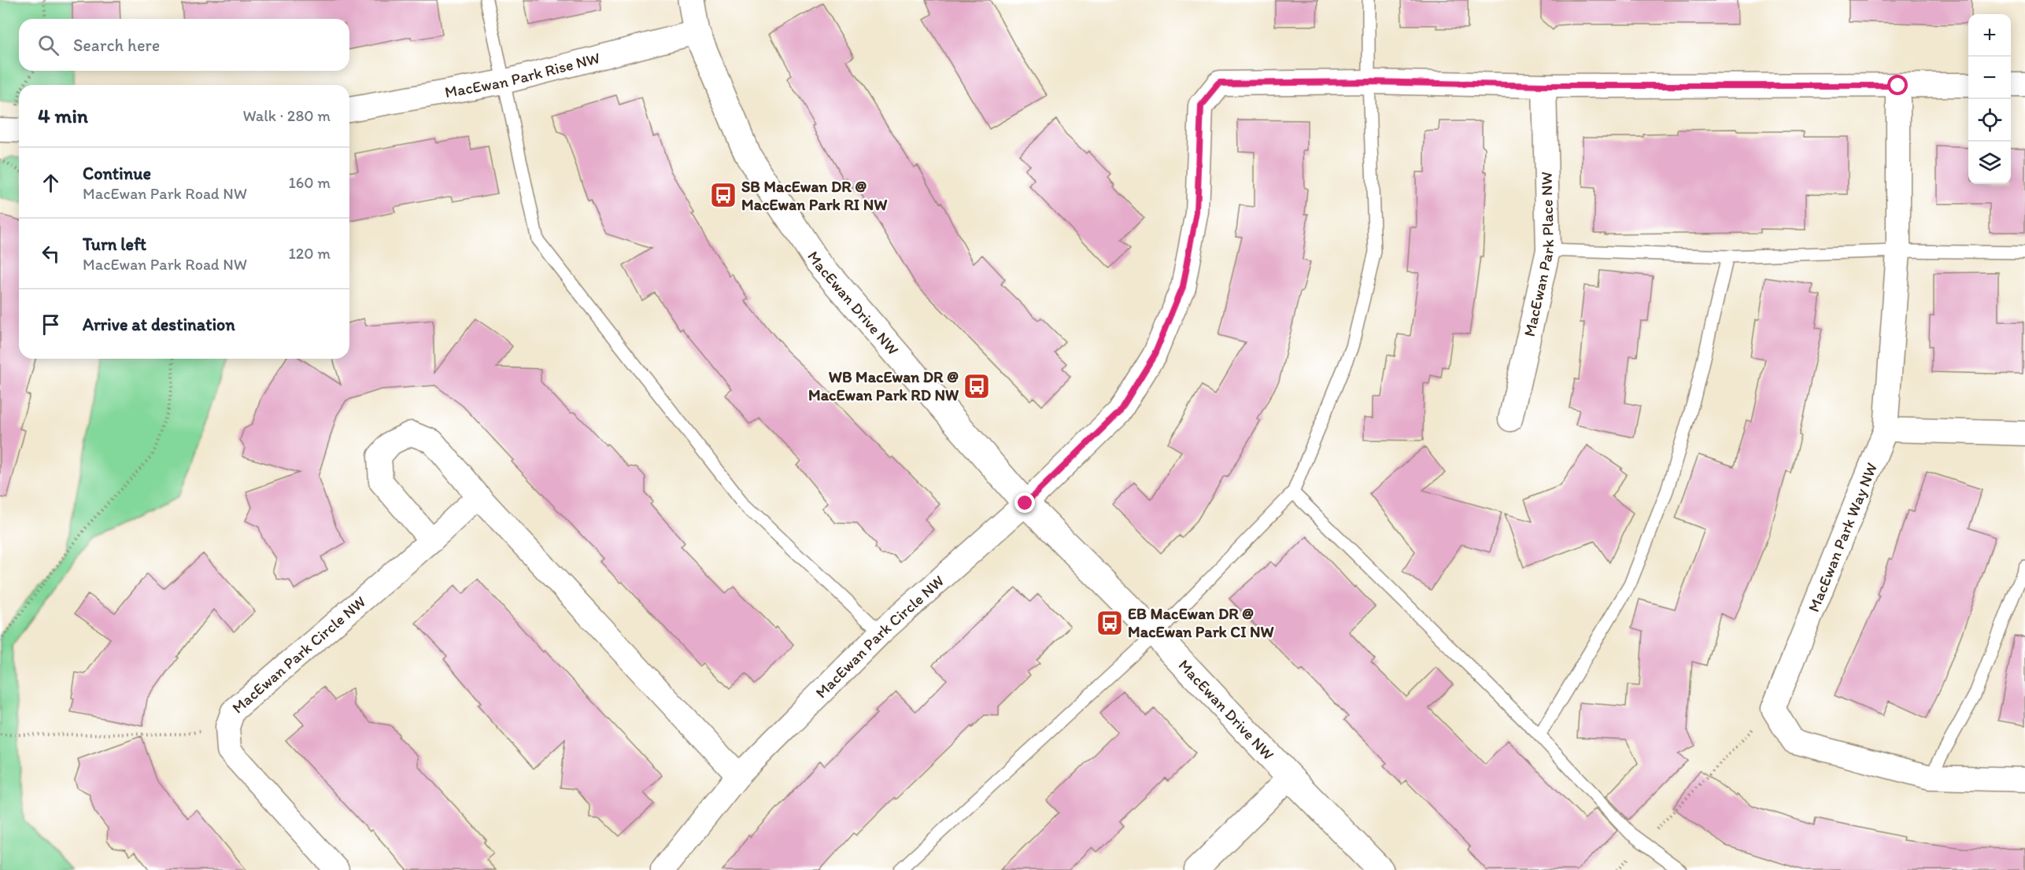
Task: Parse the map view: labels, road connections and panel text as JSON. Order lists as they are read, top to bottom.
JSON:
{
  "streets": {
    "street": [
      "MacEwan Park Rise NW",
      "MacEwan Park Place NW",
      "MacEwan Drive NW",
      "MacEwan Park Way NW",
      "MacEwan Park Circle NW"
    ]
  },
  "crossings": [
    ["MacEwan Park Rise NW", "MacEwan Drive NW"],
    ["MacEwan Park Place NW", "MacEwan Park Circle NW"],
    ["MacEwan Drive NW", "MacEwan Park Circle NW"],
    ["MacEwan Park Way NW", "MacEwan Park Circle NW"]
  ],
  "places": {
    "bus stop": ["SB MacEwan DR @ MacEwan Park RI NW", "WB MacEwan DR @ MacEwan Park RD NW", "EB MacEwan DR @ MacEwan Park CI NW"]
  },
  "page": {
    "map_buttons": ["+", "−"],
    "search": "Search here",
    "heading": ["4 min", "Walk · 280 m"],
    "list": [
      ["Continue", "MacEwan Park Road NW", "160 m"],
      ["Turn left", "MacEwan Park Road NW", "120 m"],
      "Arrive at destination"
    ]
  }
}
